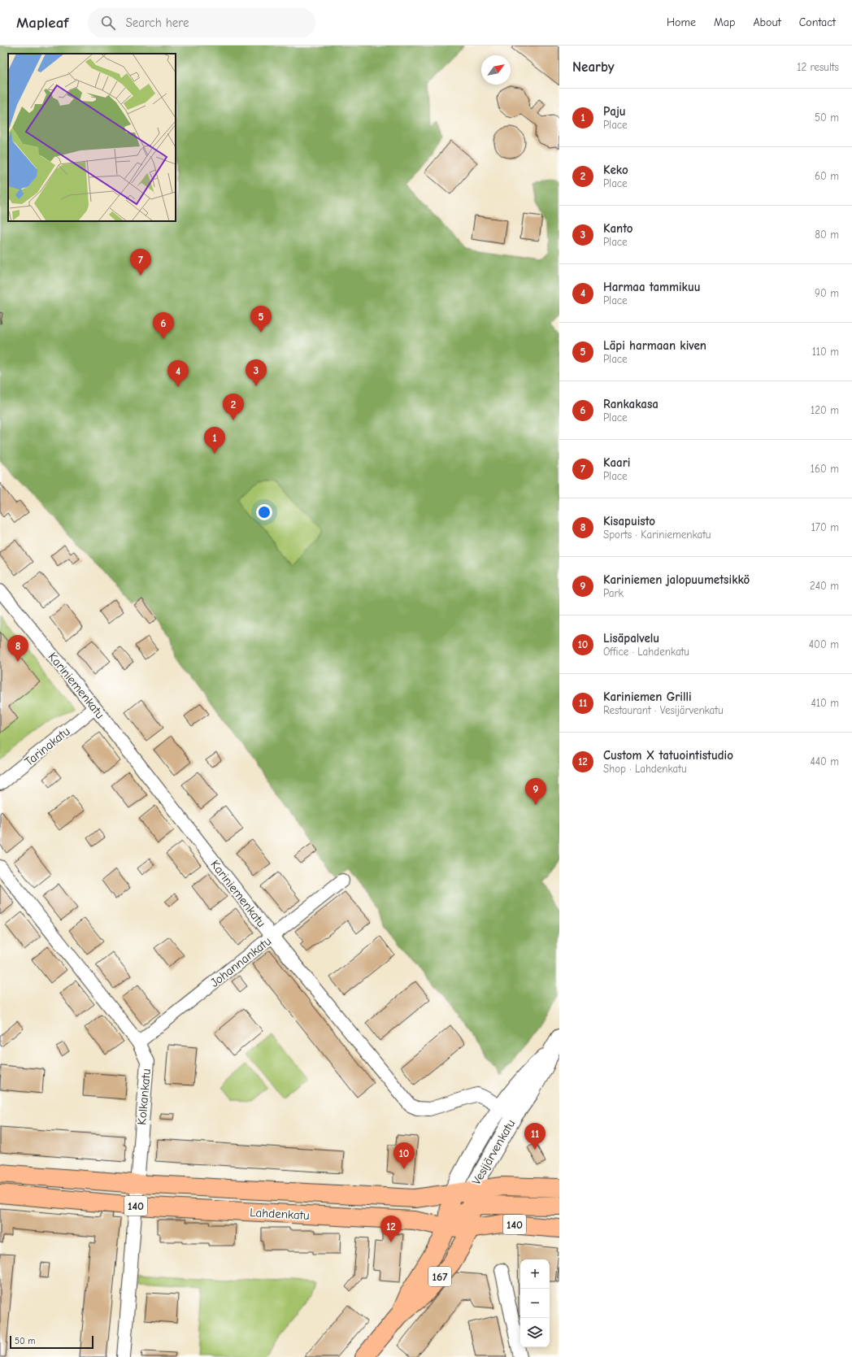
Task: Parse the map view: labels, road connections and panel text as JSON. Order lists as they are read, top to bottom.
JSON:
{
  "streets": {
    "main road": [
      "Vesijärvenkatu",
      "140",
      "Lahdenkatu",
      "167"
    ],
    "street": [
      "Kariniemenkatu",
      "Tarinakatu",
      "Johannankatu",
      "Kolkankatu"
    ]
  },
  "crossings": [
    ["Kariniemenkatu", "Tarinakatu"],
    ["Kariniemenkatu", "Johannankatu"],
    ["Kariniemenkatu", "Vesijärvenkatu"],
    ["Johannankatu", "Kolkankatu"],
    ["Kolkankatu", "Lahdenkatu"],
    ["Vesijärvenkatu", "Lahdenkatu"]
  ],
  "scale_bar": "50 m",
  "north": "top right",
  "page": {
    "header": "Mapleaf",
    "search": "Search here",
    "nav": [
      "Home",
      "Map",
      "About",
      "Contact"
    ],
    "heading": ["Nearby", "12 results"],
    "list": [
      {
        "mark": "1",
        "name": "Paju",
        "note": "Place",
        "value": "50 m"
      },
      {
        "mark": "2",
        "name": "Keko",
        "note": "Place",
        "value": "60 m"
      },
      {
        "mark": "3",
        "name": "Kanto",
        "note": "Place",
        "value": "80 m"
      },
      {
        "mark": "4",
        "name": "Harmaa tammikuu",
        "note": "Place",
        "value": "90 m"
      },
      {
        "mark": "5",
        "name": "Läpi harmaan kiven",
        "note": "Place",
        "value": "110 m"
      },
      {
        "mark": "6",
        "name": "Rankakasa",
        "note": "Place",
        "value": "120 m"
      },
      {
        "mark": "7",
        "name": "Kaari",
        "note": "Place",
        "value": "160 m"
      },
      {
        "mark": "8",
        "name": "Kisapuisto",
        "note": "Sports · Kariniemenkatu",
        "value": "170 m"
      },
      {
        "mark": "9",
        "name": "Kariniemen jalopuumetsikkö",
        "note": "Park",
        "value": "240 m"
      },
      {
        "mark": "10",
        "name": "Lisäpalvelu",
        "note": "Office · Lahdenkatu",
        "value": "400 m"
      },
      {
        "mark": "11",
        "name": "Kariniemen Grilli",
        "note": "Restaurant · Vesijärvenkatu",
        "value": "410 m"
      },
      {
        "mark": "12",
        "name": "Custom X tatuointistudio",
        "note": "Shop · Lahdenkatu",
        "value": "440 m"
      }
    ],
    "pins": [
      "7",
      "5",
      "6",
      "3",
      "4",
      "2",
      "1",
      "8",
      "9",
      "11",
      "10",
      "12"
    ],
    "map_buttons": ["+", "−"],
    "scale": "50 m"
  }
}
